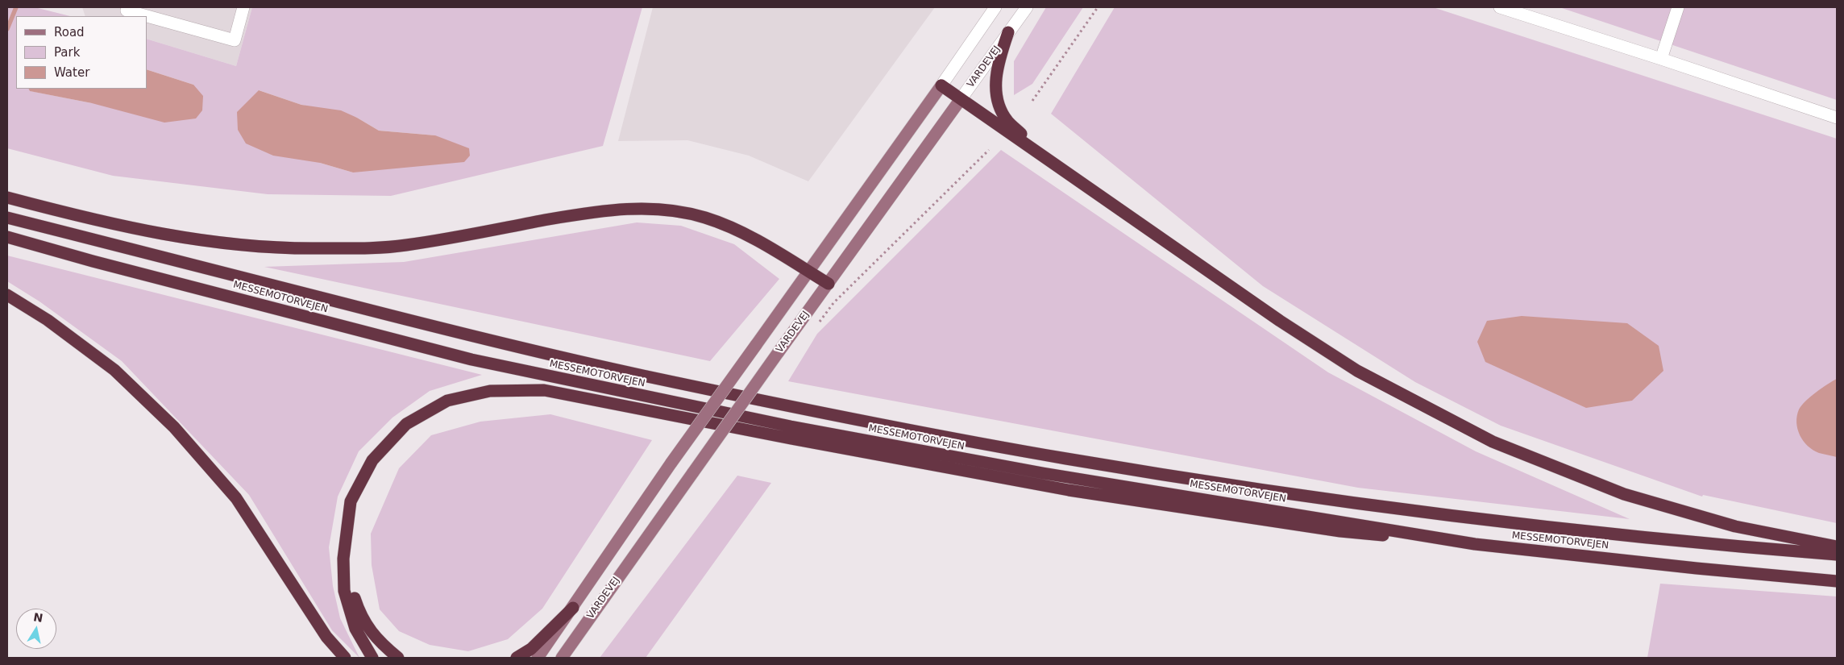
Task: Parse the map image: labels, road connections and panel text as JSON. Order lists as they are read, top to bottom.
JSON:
{
  "streets": {
    "highway": ["MESSEMOTORVEJEN"],
    "main road": ["VARDEVEJ"]
  },
  "legend": ["Road", "Park", "Water"],
  "north": "top"
}
